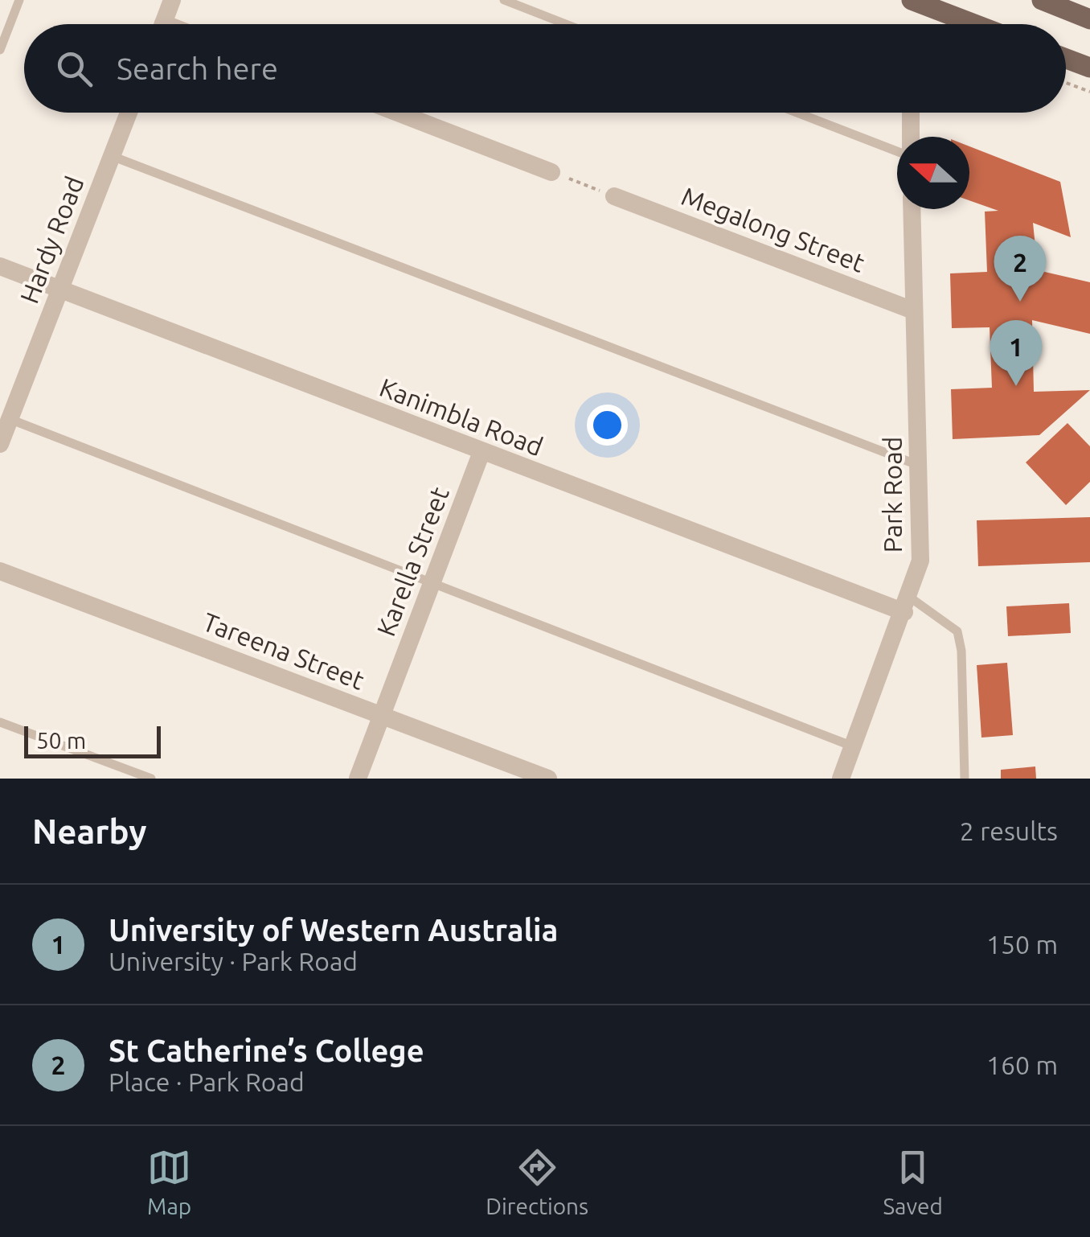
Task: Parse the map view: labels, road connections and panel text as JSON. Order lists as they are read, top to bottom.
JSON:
{
  "streets": {
    "street": [
      "Megalong Street",
      "Hardy Road",
      "Kanimbla Road",
      "Park Road",
      "Karella Street",
      "Tareena Street"
    ]
  },
  "crossings": [
    ["Megalong Street", "Park Road"],
    ["Hardy Road", "Kanimbla Road"],
    ["Kanimbla Road", "Park Road"],
    ["Kanimbla Road", "Karella Street"],
    ["Karella Street", "Tareena Street"]
  ],
  "scale_bar": "50 m",
  "north": "left",
  "page": {
    "search": "Search here",
    "pins": ["2", "1"],
    "scale": "50 m",
    "heading": ["Nearby", "2 results"],
    "list": [
      {
        "mark": "1",
        "name": "University of Western Australia",
        "note": "University · Park Road",
        "value": "150 m"
      },
      {
        "mark": "2",
        "name": "St Catherine’s College",
        "note": "Place · Park Road",
        "value": "160 m"
      }
    ],
    "nav": ["Map", "Directions", "Saved"]
  }
}
